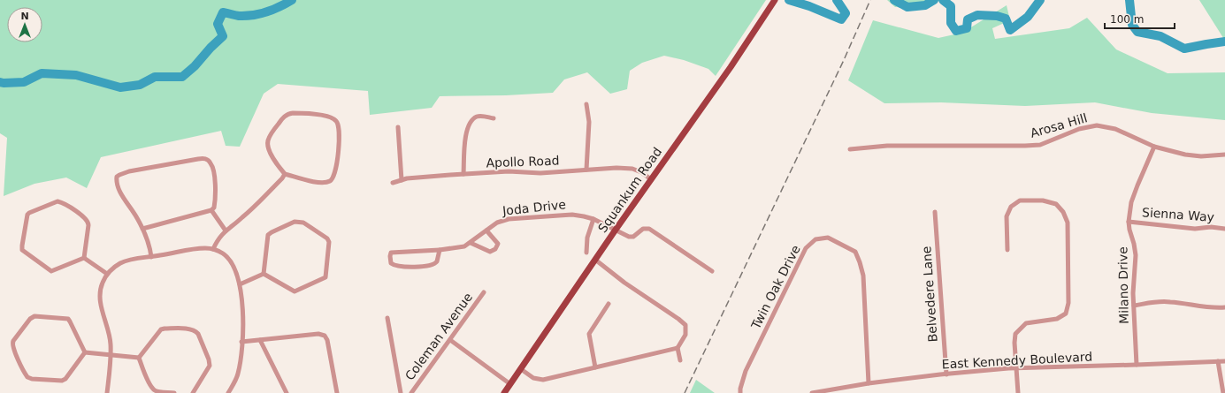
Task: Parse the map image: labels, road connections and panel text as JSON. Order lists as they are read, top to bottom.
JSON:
{
  "streets": {
    "main road": ["Squankum Road"],
    "street": [
      "Arosa Hill",
      "Apollo Road",
      "Joda Drive",
      "Sienna Way",
      "Milano Drive",
      "Twin Oak Drive",
      "Belvedere Lane",
      "Coleman Avenue",
      "East Kennedy Boulevard"
    ]
  },
  "crossings": [
    ["Arosa Hill", "Milano Drive"],
    ["Apollo Road", "Squankum Road"],
    ["Squankum Road", "Joda Drive"],
    ["Sienna Way", "Milano Drive"],
    ["Milano Drive", "East Kennedy Boulevard"],
    ["Twin Oak Drive", "East Kennedy Boulevard"],
    ["Belvedere Lane", "East Kennedy Boulevard"]
  ],
  "scale_bar": "100 m",
  "north": "top"
}
